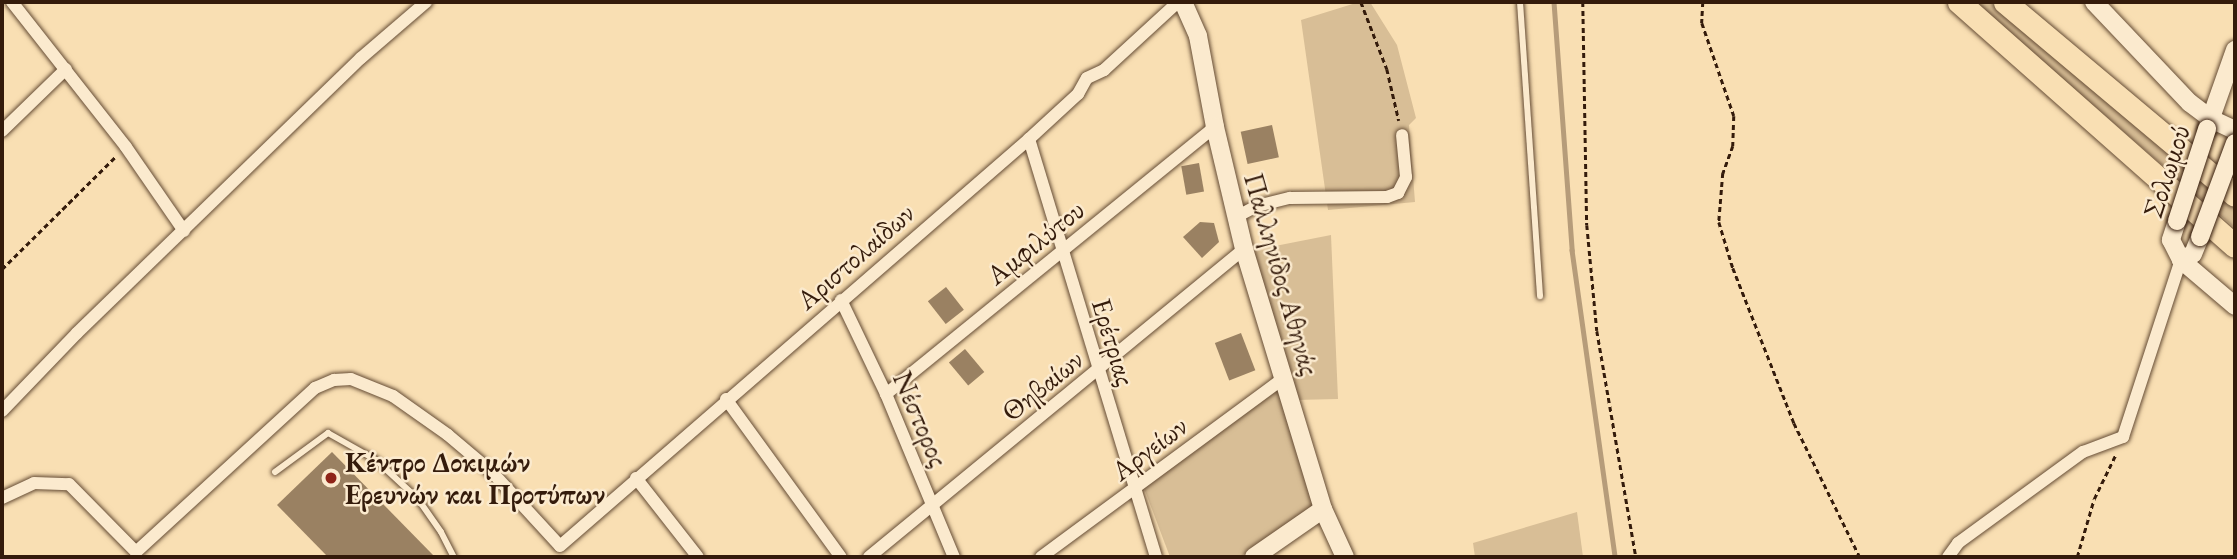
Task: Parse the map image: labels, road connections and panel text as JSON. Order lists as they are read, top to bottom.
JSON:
{
  "streets": {
    "street": [
      "Σολωμού",
      "Αμφιλύτου",
      "Αριστολαίδων",
      "Παλληνίδος Αθηνάς",
      "Ερέτριας",
      "Θηβαίων",
      "Νέστορος",
      "Αργείων"
    ]
  },
  "crossings": [
    ["Αμφιλύτου", "Παλληνίδος Αθηνάς"],
    ["Αμφιλύτου", "Ερέτριας"],
    ["Αμφιλύτου", "Νέστορος"],
    ["Αριστολαίδων", "Παλληνίδος Αθηνάς"],
    ["Αριστολαίδων", "Ερέτριας"],
    ["Αριστολαίδων", "Νέστορος"],
    ["Παλληνίδος Αθηνάς", "Θηβαίων"],
    ["Παλληνίδος Αθηνάς", "Αργείων"],
    ["Ερέτριας", "Θηβαίων"],
    ["Ερέτριας", "Αργείων"],
    ["Θηβαίων", "Νέστορος"]
  ],
  "places": ["Κέντρο Δοκιμών Ερευνών και Προτύπων"]
}
